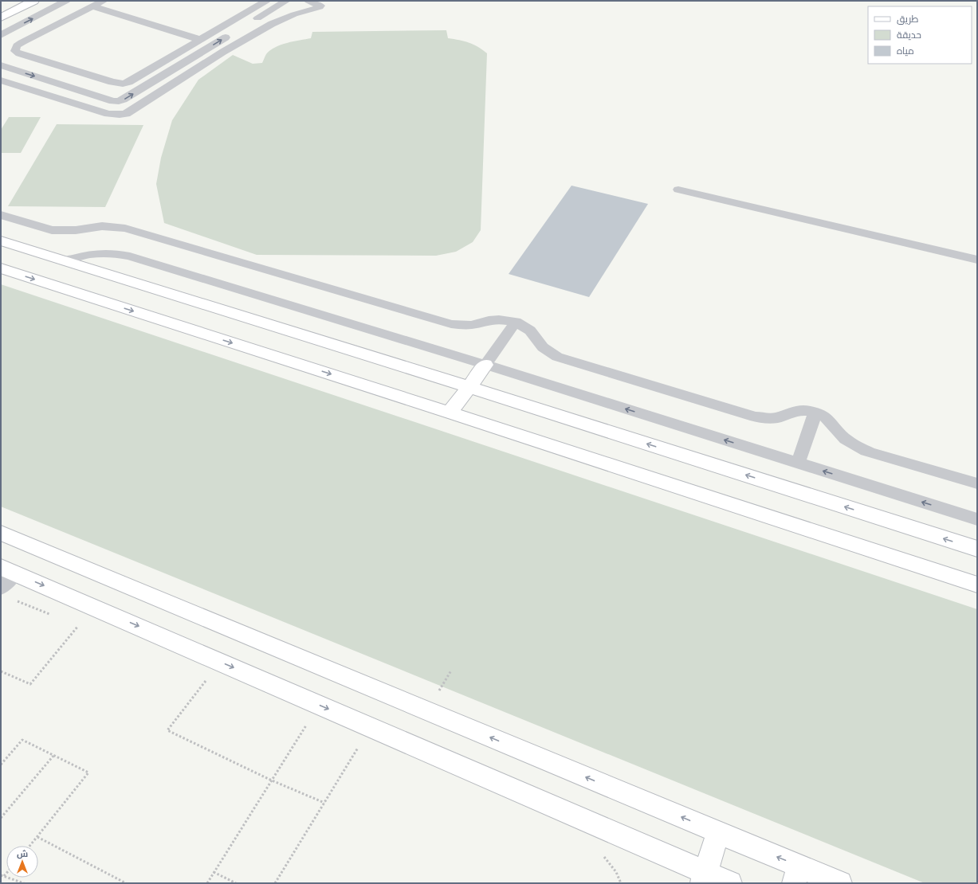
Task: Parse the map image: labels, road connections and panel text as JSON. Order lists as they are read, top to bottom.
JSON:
{
  "legend": ["طريق", "حديقة", "مياه"],
  "north": "top"
}
